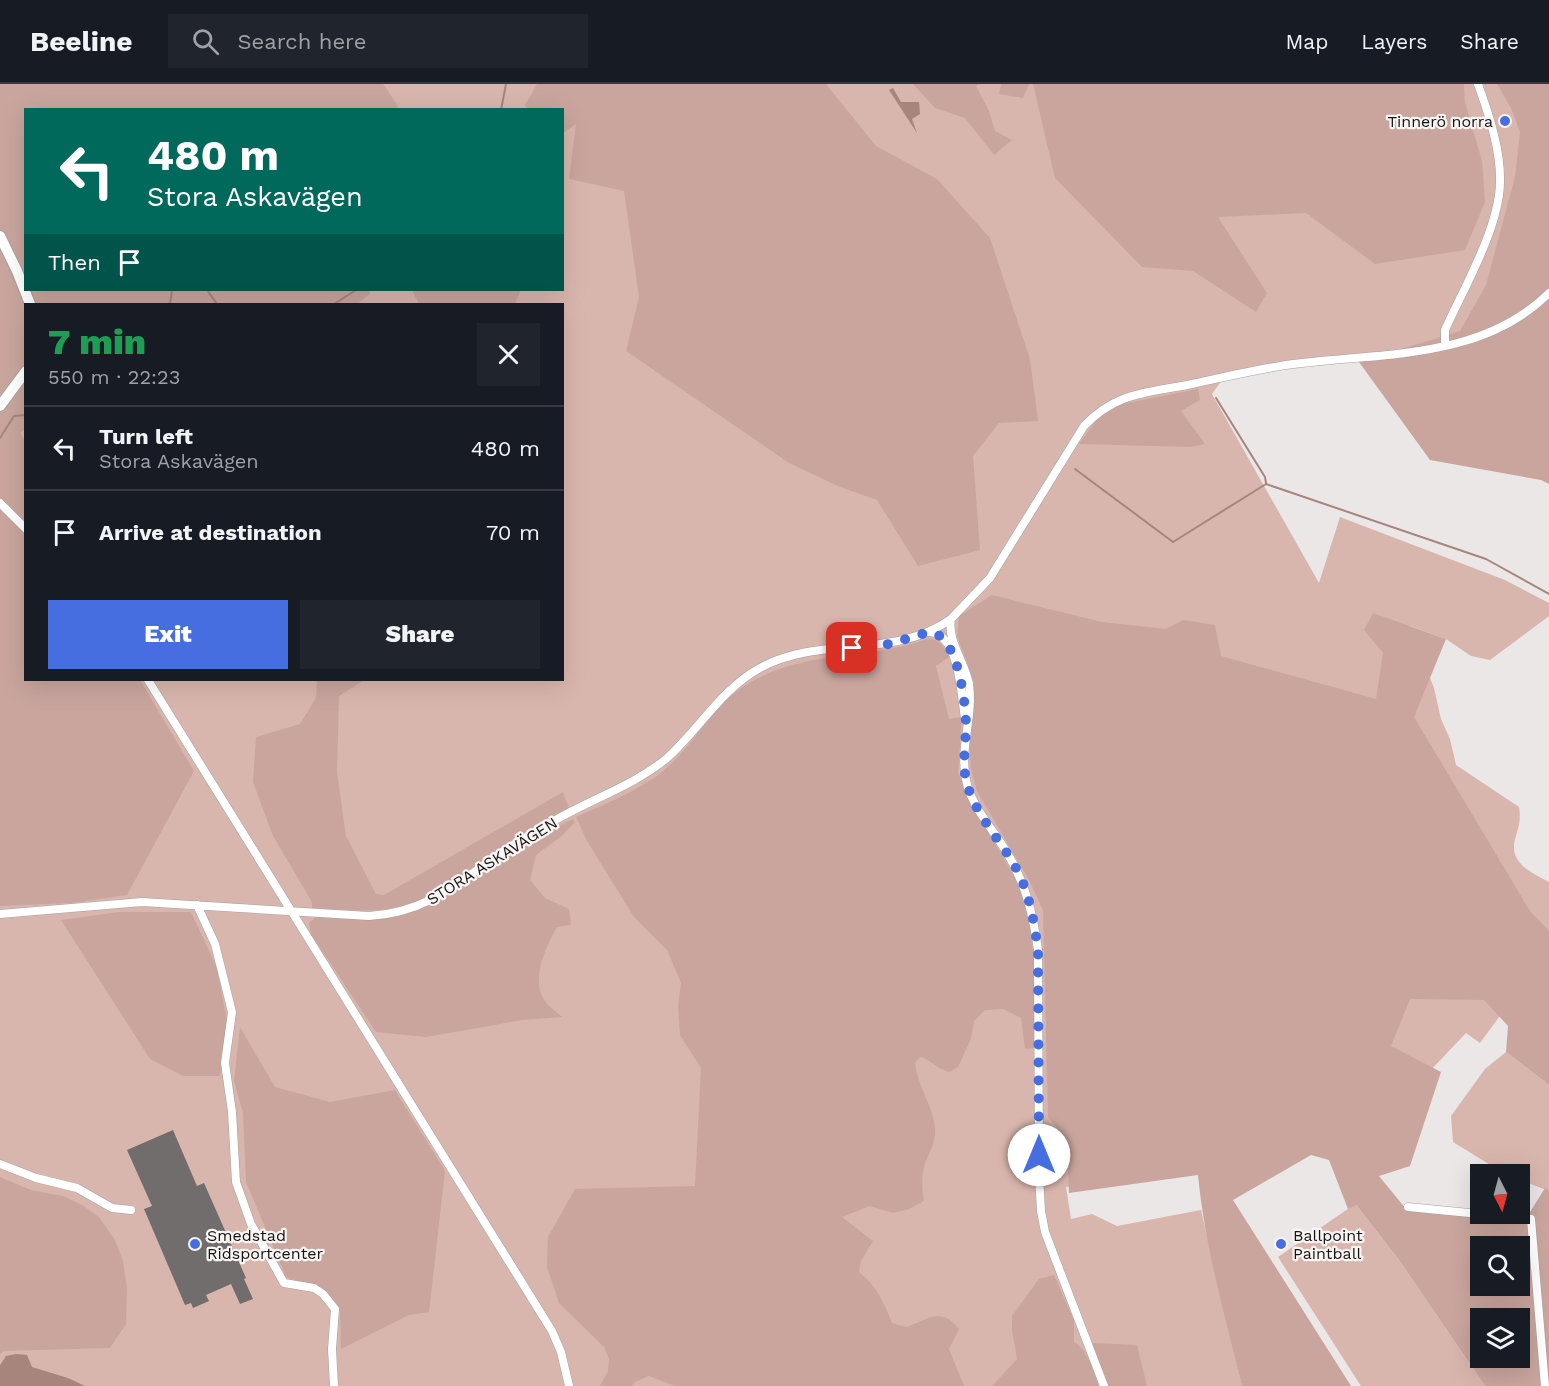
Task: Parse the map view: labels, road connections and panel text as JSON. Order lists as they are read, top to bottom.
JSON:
{
  "streets": {
    "street": ["STORA ASKAVÄGEN"]
  },
  "places": ["Tinnerö norra", "Smedstad Ridsportcenter", "Ballpoint Paintball"],
  "north": "bottom",
  "page": {
    "header": "Beeline",
    "search": "Search here",
    "nav": ["Map", "Layers", "Share"],
    "turn": ["480 m", "Stora Askavägen"],
    "then": "Then",
    "heading": ["7 min", "550 m · 22:23"],
    "list": [
      {
        "name": "Turn left",
        "note": "Stora Askavägen",
        "value": "480 m"
      },
      {
        "name": "Arrive at destination",
        "value": "70 m"
      }
    ],
    "buttons": ["Exit", "Share"]
  }
}
